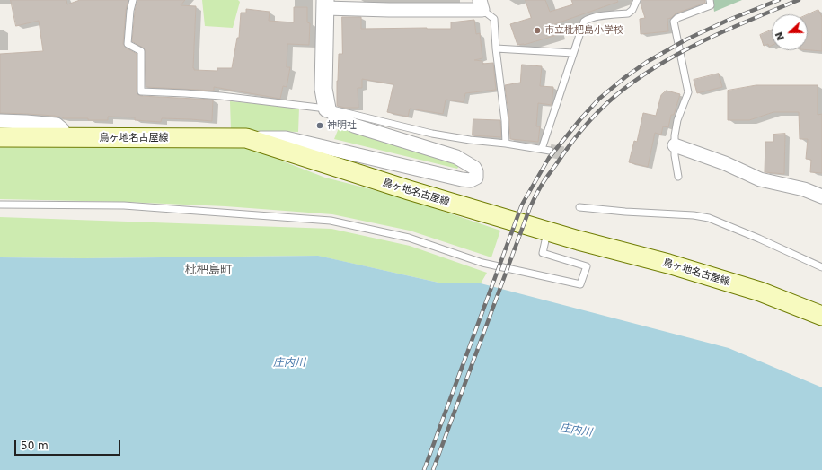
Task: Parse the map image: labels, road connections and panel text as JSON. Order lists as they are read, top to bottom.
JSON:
{
  "streets": {
    "main road": ["鳥ヶ地名古屋線"]
  },
  "districts": ["枇杷島町"],
  "water": ["庄内川"],
  "places": ["市立枇杷島小学校", "神明社"],
  "scale_bar": "50 m",
  "north": "left"
}
